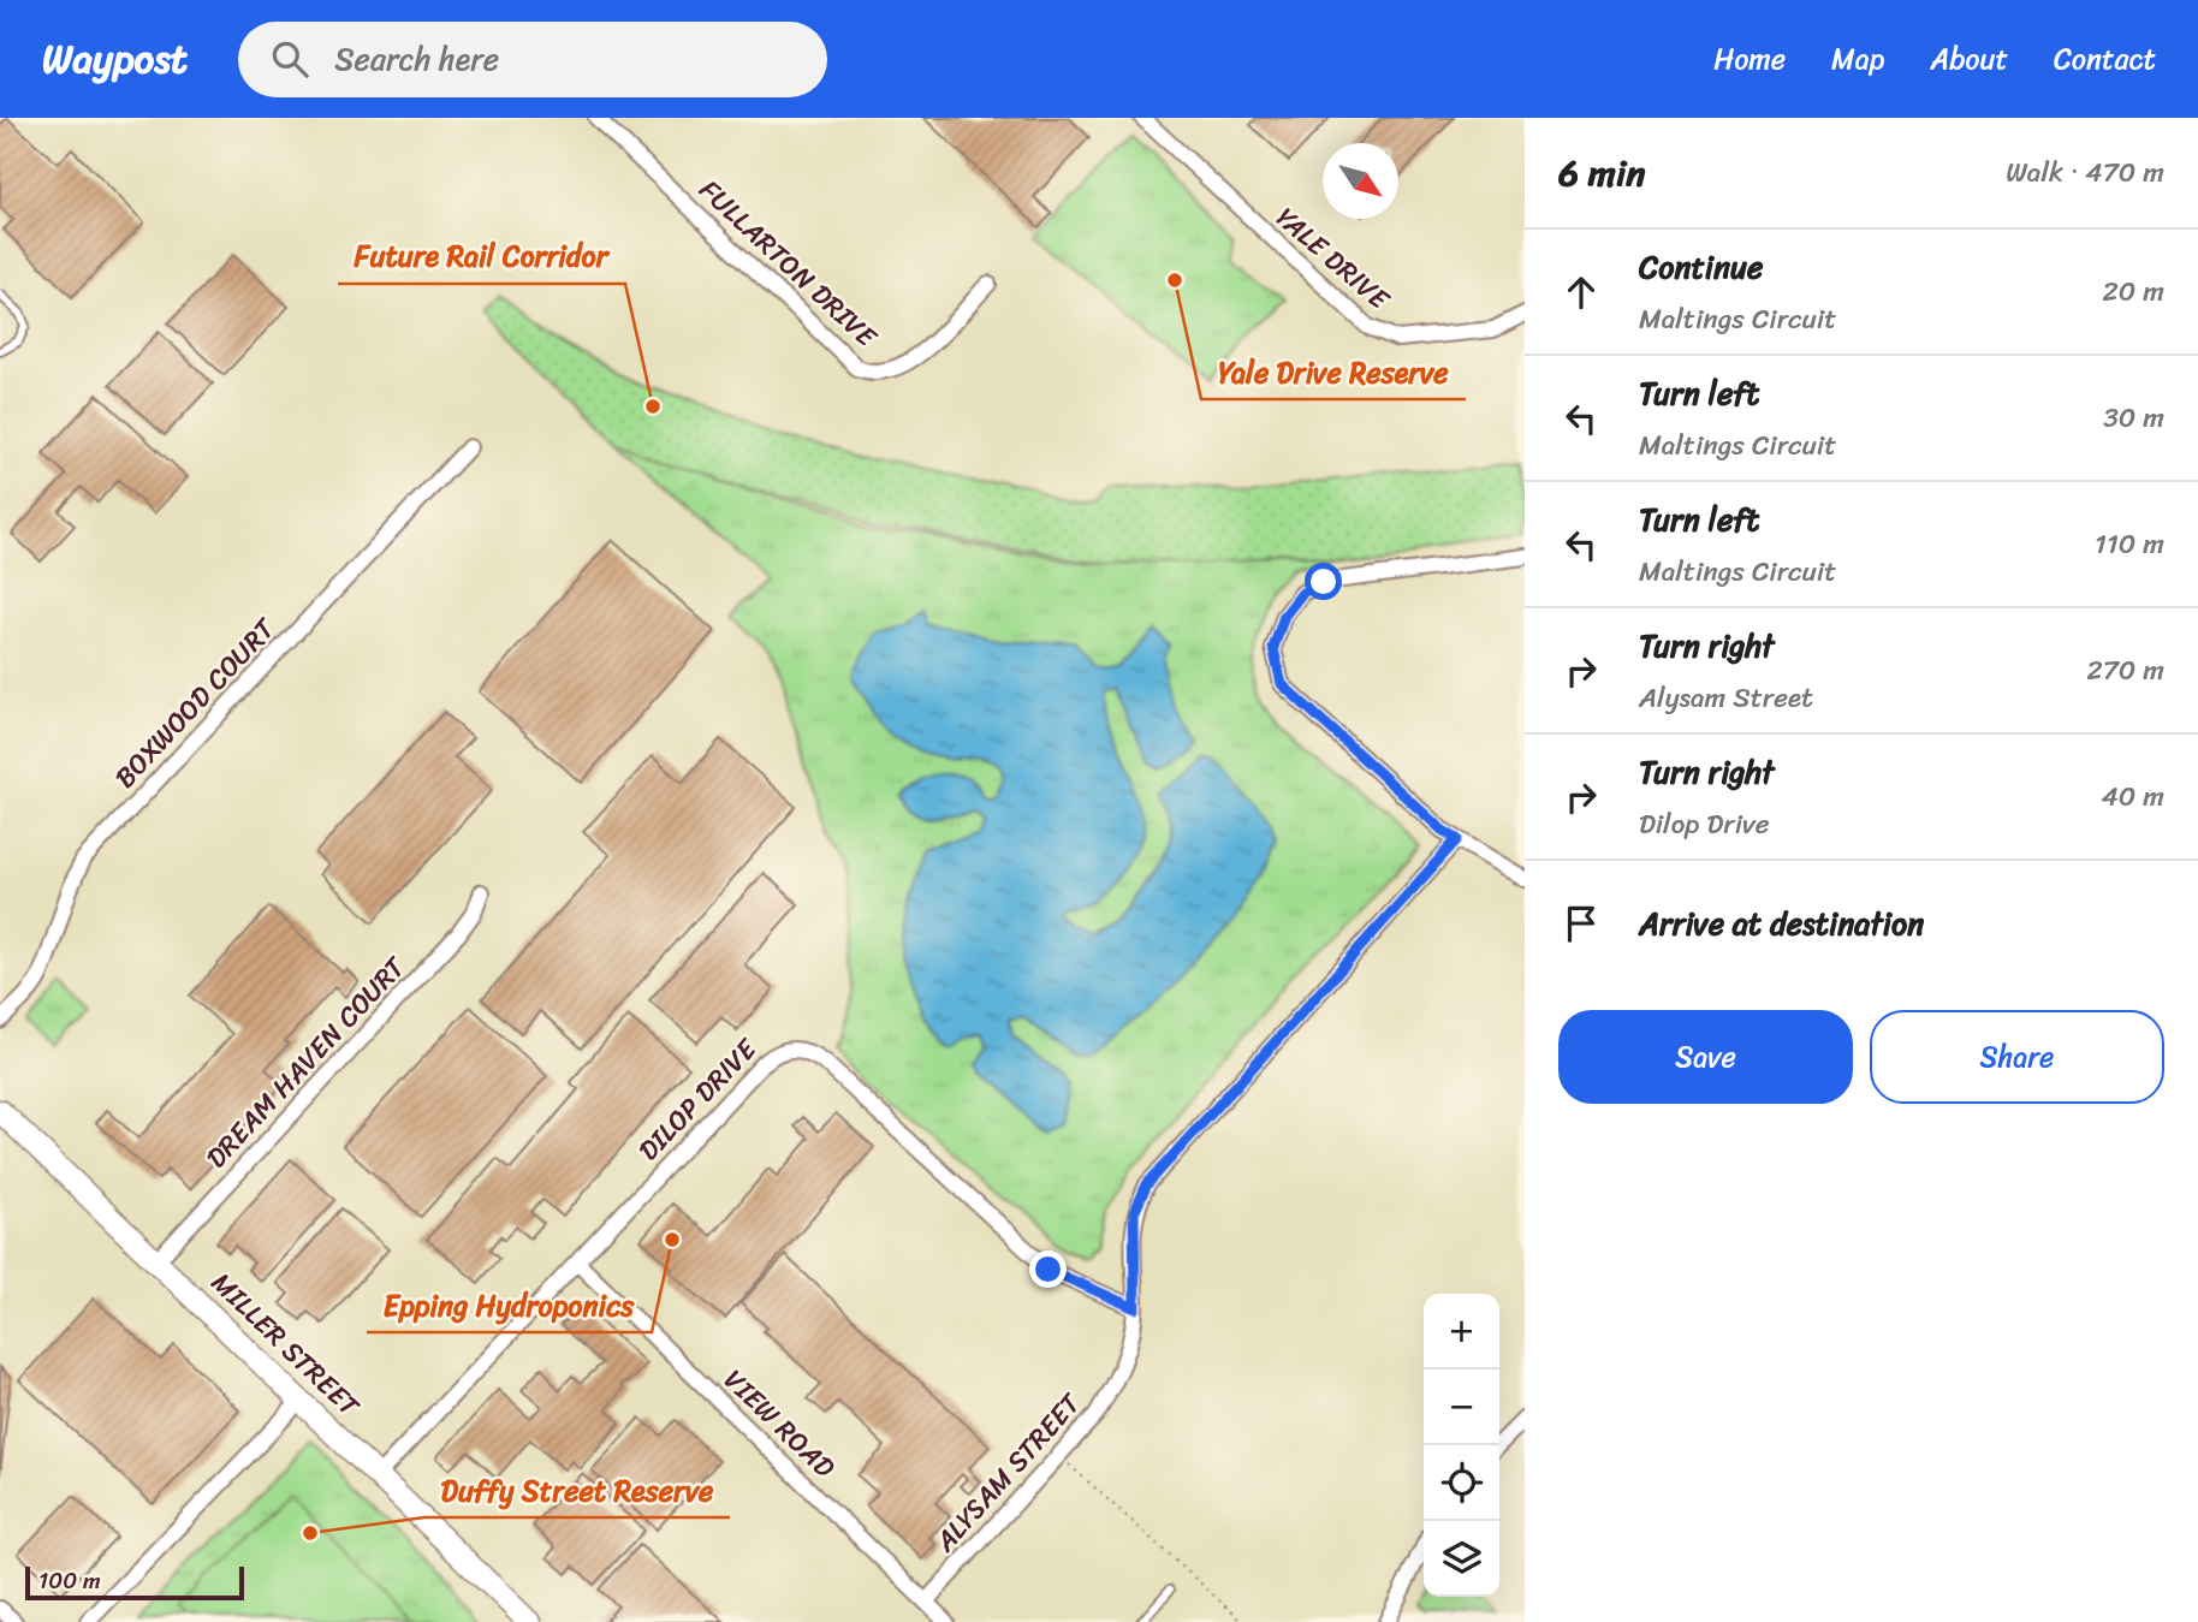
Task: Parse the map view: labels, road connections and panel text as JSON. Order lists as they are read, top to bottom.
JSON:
{
  "streets": {
    "street": [
      "YALE DRIVE",
      "FULLARTON DRIVE",
      "BOXWOOD COURT",
      "DREAM HAVEN COURT",
      "DILOP DRIVE",
      "MILLER STREET",
      "VIEW ROAD",
      "ALYSAM STREET"
    ]
  },
  "crossings": [
    ["DREAM HAVEN COURT", "MILLER STREET"],
    ["DILOP DRIVE", "MILLER STREET"],
    ["DILOP DRIVE", "VIEW ROAD"],
    ["DILOP DRIVE", "ALYSAM STREET"],
    ["VIEW ROAD", "ALYSAM STREET"]
  ],
  "places": [
    "Yale Drive Reserve",
    "Future Rail Corridor",
    "Epping Hydroponics",
    "Duffy Street Reserve"
  ],
  "scale_bar": "100 m",
  "north": "bottom right",
  "page": {
    "header": "Waypost",
    "search": "Search here",
    "nav": [
      "Home",
      "Map",
      "About",
      "Contact"
    ],
    "heading": ["6 min", "Walk · 470 m"],
    "list": [
      ["Continue", "Maltings Circuit", "20 m"],
      ["Turn left", "Maltings Circuit", "30 m"],
      ["Turn left", "Maltings Circuit", "110 m"],
      ["Turn right", "Alysam Street", "270 m"],
      ["Turn right", "Dilop Drive", "40 m"],
      "Arrive at destination"
    ],
    "buttons": ["Save", "Share"],
    "map_buttons": ["+", "−"],
    "scale": "100 m"
  }
}
